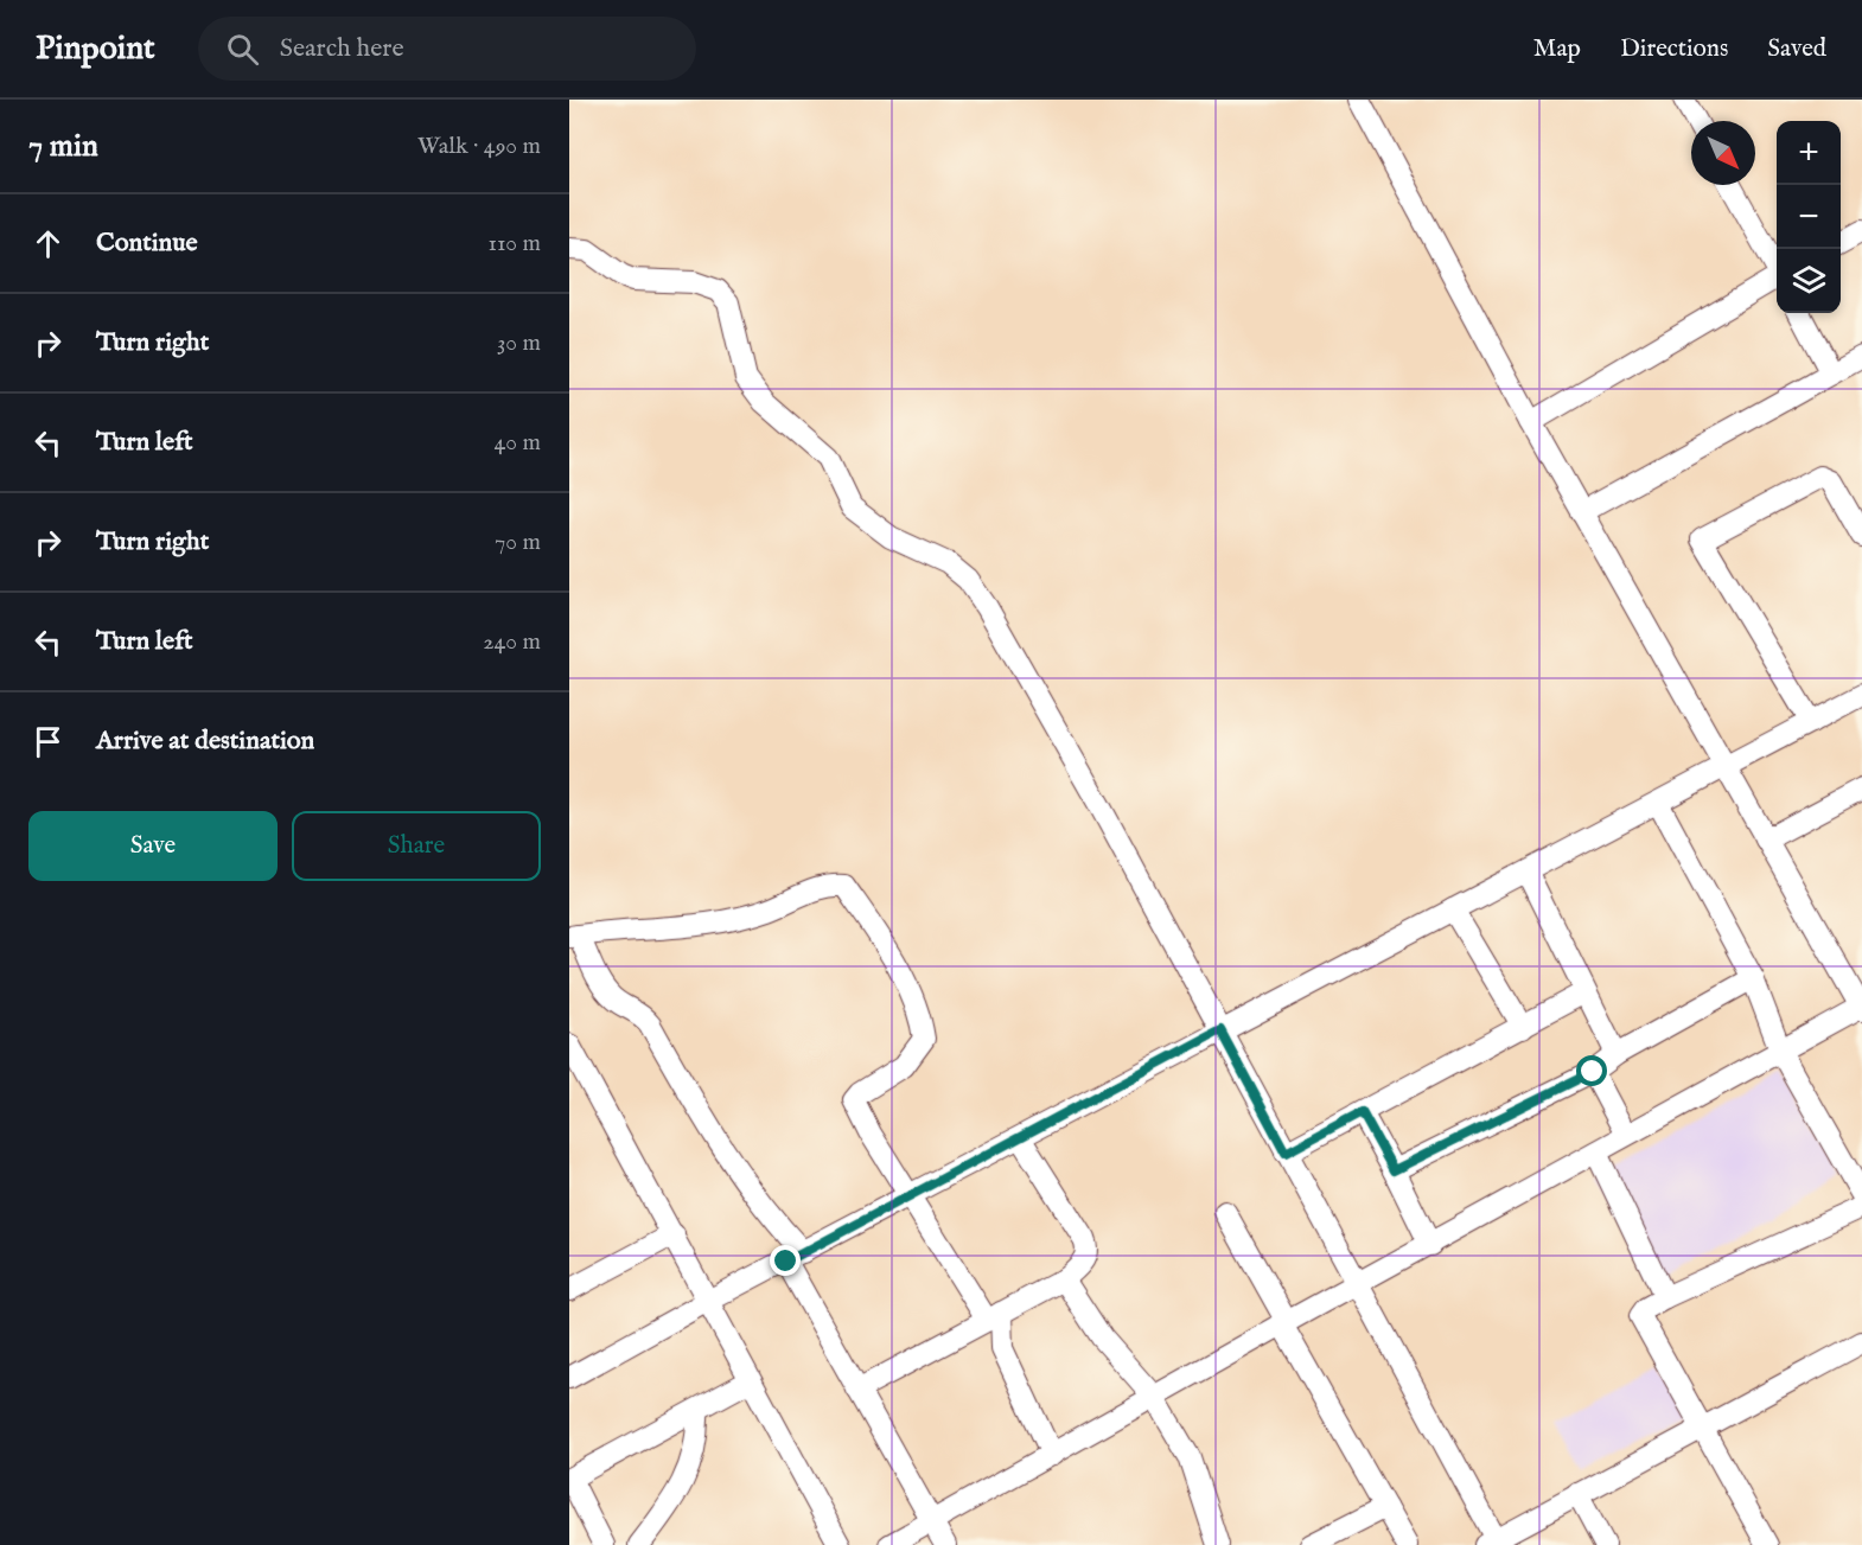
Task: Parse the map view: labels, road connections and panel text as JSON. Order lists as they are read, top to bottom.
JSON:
{
  "north": "bottom right",
  "page": {
    "header": "Pinpoint",
    "search": "Search here",
    "nav": ["Map", "Directions", "Saved"],
    "heading": ["7 min", "Walk · 490 m"],
    "map_buttons": ["+", "−"],
    "list": [
      ["Continue", "110 m"],
      ["Turn right", "30 m"],
      ["Turn left", "40 m"],
      ["Turn right", "70 m"],
      ["Turn left", "240 m"],
      "Arrive at destination"
    ],
    "buttons": ["Save", "Share"]
  }
}
